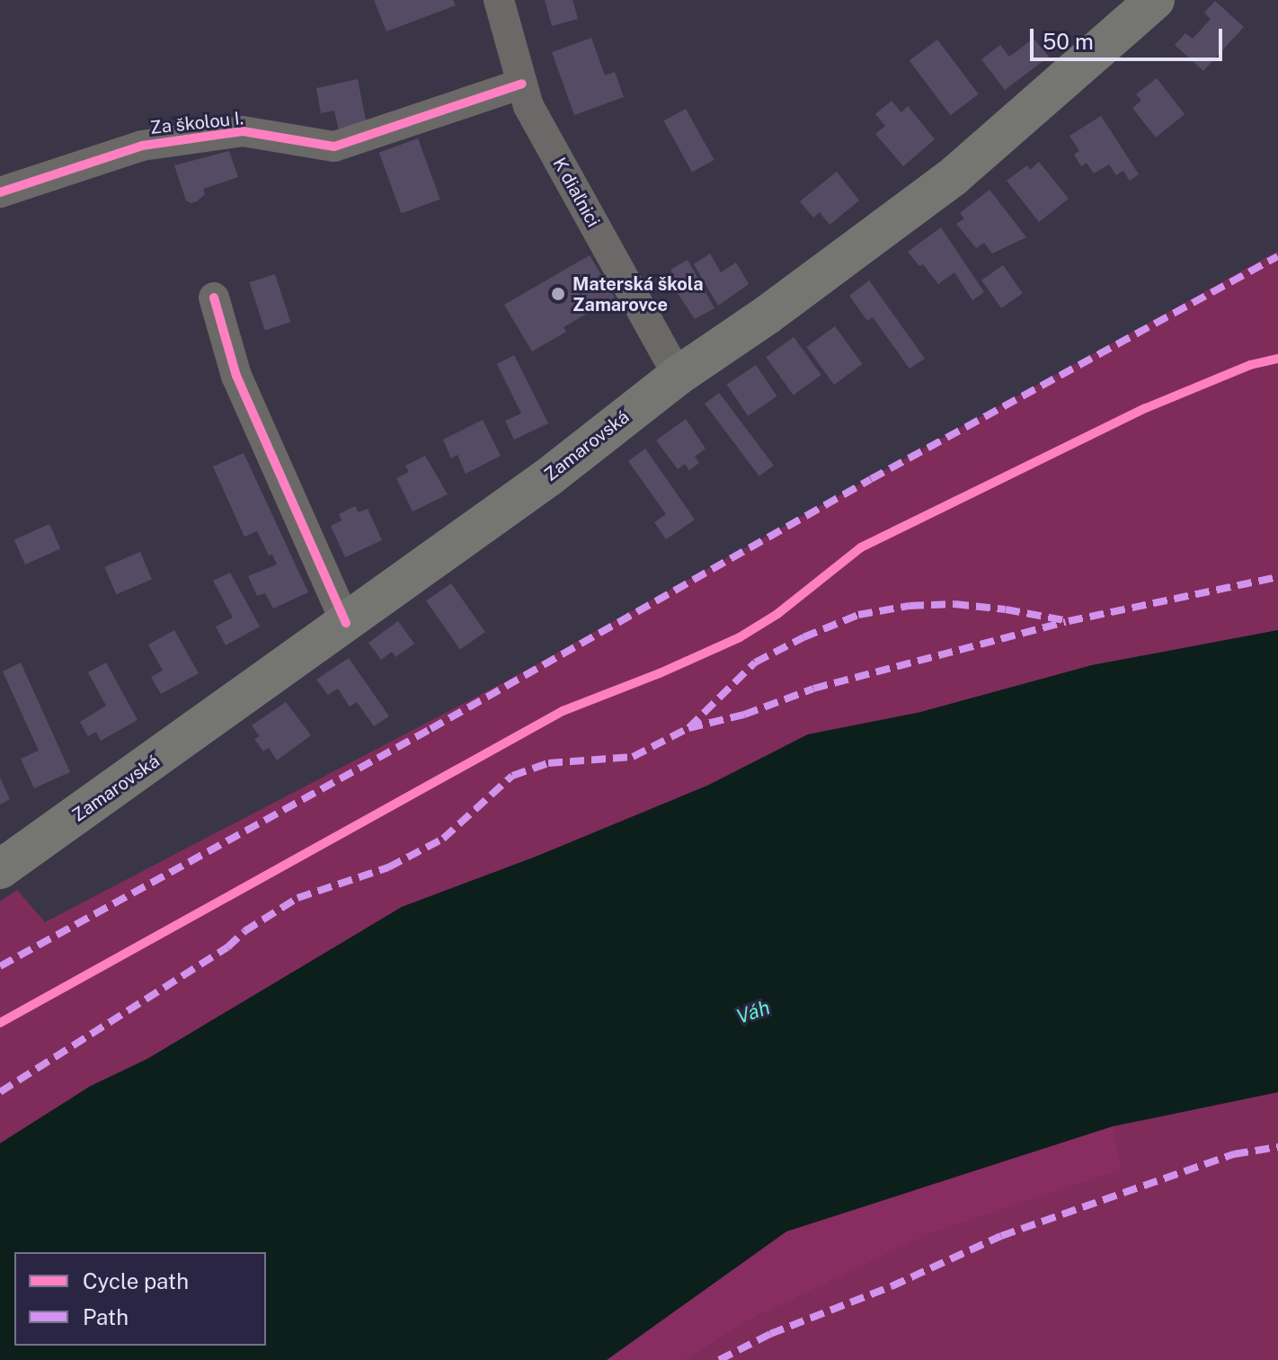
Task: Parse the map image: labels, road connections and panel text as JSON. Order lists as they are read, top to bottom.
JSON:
{
  "streets": {
    "main road": ["Zamarovská"],
    "street": ["Za školou I.", "K diaľnici"]
  },
  "crossings": [
    ["Za školou I.", "K diaľnici"],
    ["K diaľnici", "Zamarovská"]
  ],
  "water": ["Váh"],
  "places": ["Materská škola Zamarovce"],
  "legend": ["Cycle path", "Path"],
  "scale_bar": "50 m"
}
